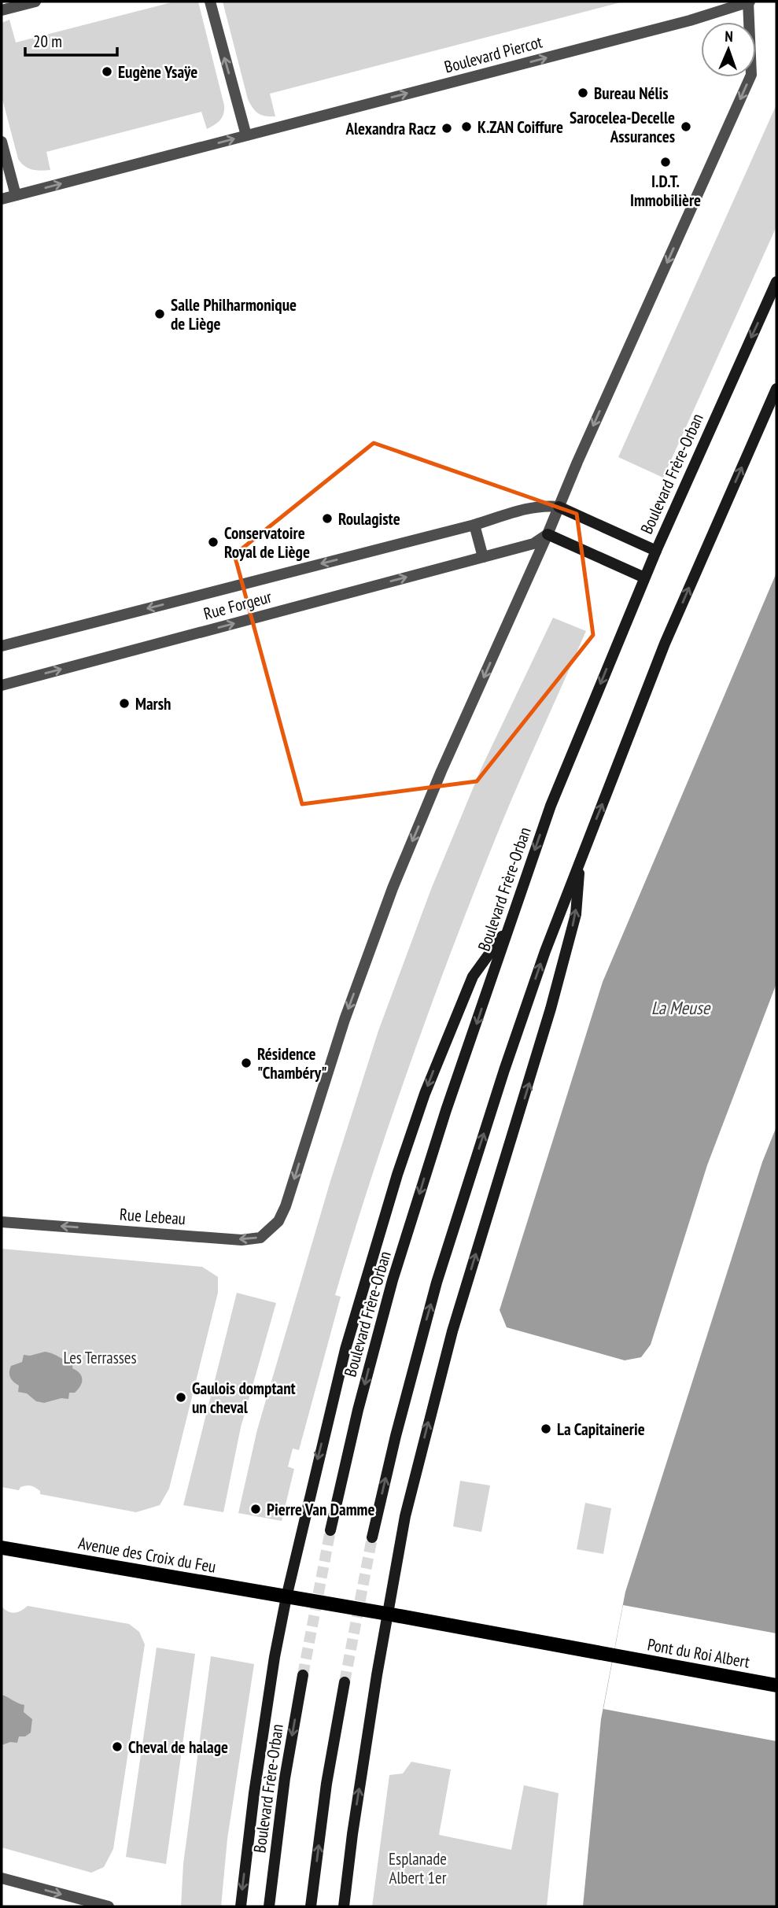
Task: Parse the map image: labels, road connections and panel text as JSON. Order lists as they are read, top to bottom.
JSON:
{
  "streets": {
    "main road": ["Boulevard Frère-Orban", "Avenue des Croix du Feu", "Pont du Roi Albert"],
    "street": ["Boulevard Piercot", "Rue Forgeur", "Rue Lebeau"]
  },
  "crossings": [
    ["Rue Forgeur", "Rue Lebeau"]
  ],
  "one_way": ["Boulevard Piercot", "Rue Lebeau"],
  "water": ["La Meuse"],
  "parks": ["Les Terrasses", "Esplanade Albert 1er"],
  "places": [
    "Eugène Ysaÿe",
    "Bureau Nélis",
    "K.ZAN Coiffure",
    "Sarocelea-Decelle Assurances",
    "Alexandra Racz",
    "I.D.T. Immobilière",
    "Salle Philharmonique de Liège",
    "Roulagiste",
    "Conservatoire Royal de Liège",
    "Marsh",
    "Résidence \"Chambéry\"",
    "Gaulois domptant un cheval",
    "La Capitainerie",
    "Pierre Van Damme",
    "Cheval de halage"
  ],
  "scale_bar": "20 m",
  "north": "top"
}
